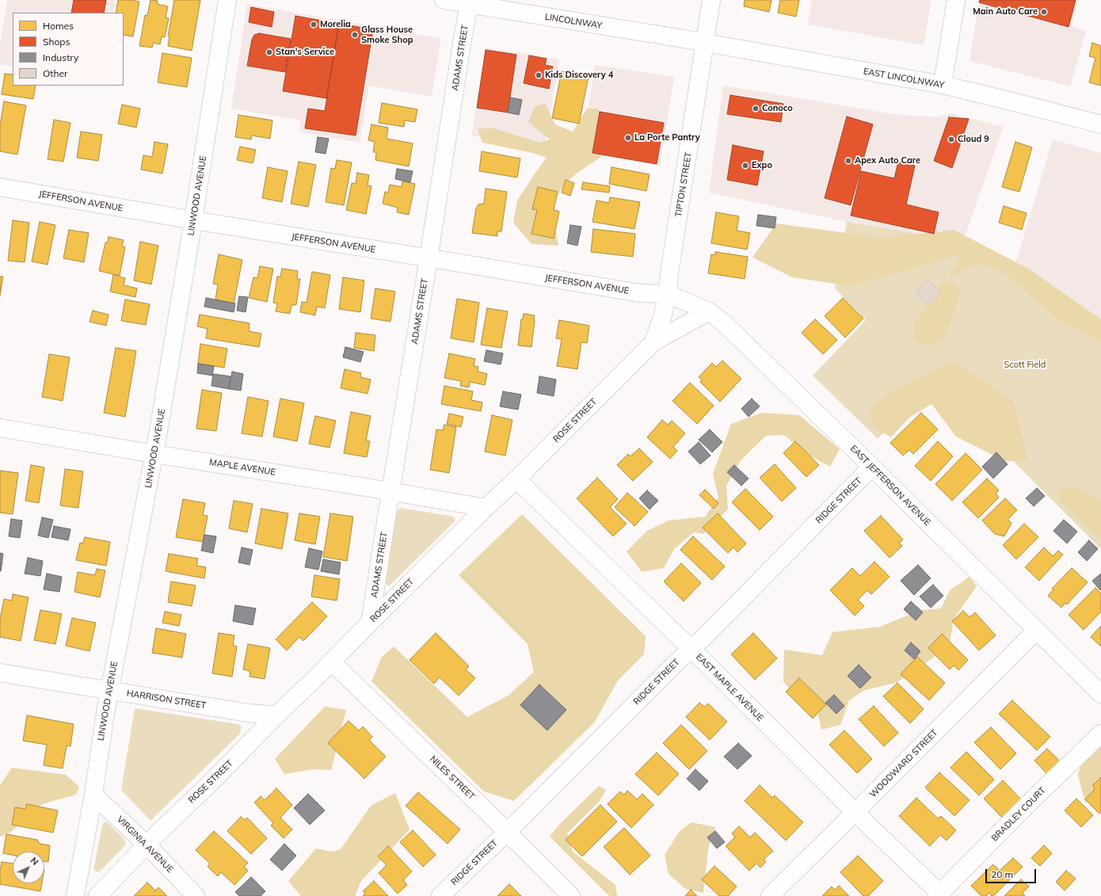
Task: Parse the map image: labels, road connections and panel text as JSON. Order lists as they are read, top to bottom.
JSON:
{
  "streets": {
    "street": [
      "LINCOLNWAY",
      "ADAMS STREET",
      "EAST LINCOLNWAY",
      "TIPTON STREET",
      "LINWOOD AVENUE",
      "JEFFERSON AVENUE",
      "ROSE STREET",
      "MAPLE AVENUE",
      "EAST JEFFERSON AVENUE",
      "RIDGE STREET",
      "EAST MAPLE AVENUE",
      "HARRISON STREET",
      "WOODWARD STREET",
      "NILES STREET",
      "BRADLEY COURT",
      "VIRGINIA AVENUE"
    ]
  },
  "crossings": [
    ["LINCOLNWAY", "ADAMS STREET"],
    ["LINCOLNWAY", "EAST LINCOLNWAY"],
    ["LINCOLNWAY", "TIPTON STREET"],
    ["ADAMS STREET", "JEFFERSON AVENUE"],
    ["ADAMS STREET", "ROSE STREET"],
    ["ADAMS STREET", "MAPLE AVENUE"],
    ["EAST LINCOLNWAY", "TIPTON STREET"],
    ["TIPTON STREET", "JEFFERSON AVENUE"],
    ["TIPTON STREET", "ROSE STREET"],
    ["TIPTON STREET", "EAST JEFFERSON AVENUE"],
    ["LINWOOD AVENUE", "JEFFERSON AVENUE"],
    ["LINWOOD AVENUE", "MAPLE AVENUE"],
    ["LINWOOD AVENUE", "HARRISON STREET"],
    ["LINWOOD AVENUE", "VIRGINIA AVENUE"],
    ["JEFFERSON AVENUE", "ROSE STREET"],
    ["JEFFERSON AVENUE", "EAST JEFFERSON AVENUE"],
    ["ROSE STREET", "MAPLE AVENUE"],
    ["ROSE STREET", "EAST JEFFERSON AVENUE"],
    ["ROSE STREET", "EAST MAPLE AVENUE"],
    ["ROSE STREET", "HARRISON STREET"],
    ["ROSE STREET", "NILES STREET"],
    ["ROSE STREET", "VIRGINIA AVENUE"],
    ["EAST JEFFERSON AVENUE", "RIDGE STREET"],
    ["EAST JEFFERSON AVENUE", "WOODWARD STREET"],
    ["RIDGE STREET", "EAST MAPLE AVENUE"],
    ["RIDGE STREET", "NILES STREET"],
    ["EAST MAPLE AVENUE", "WOODWARD STREET"],
    ["EAST MAPLE AVENUE", "BRADLEY COURT"]
  ],
  "parks": ["Scott Field"],
  "places": [
    "Main Auto Care",
    "Morelia",
    "Glass House Smoke Shop",
    "Stan's Service",
    "Kids Discovery 4",
    "Conoco",
    "La Porte Pantry",
    "Cloud 9",
    "Apex Auto Care",
    "Expo"
  ],
  "legend": [
    "Homes",
    "Shops",
    "Industry",
    "Other"
  ],
  "scale_bar": "20 m",
  "north": "top right"
}
